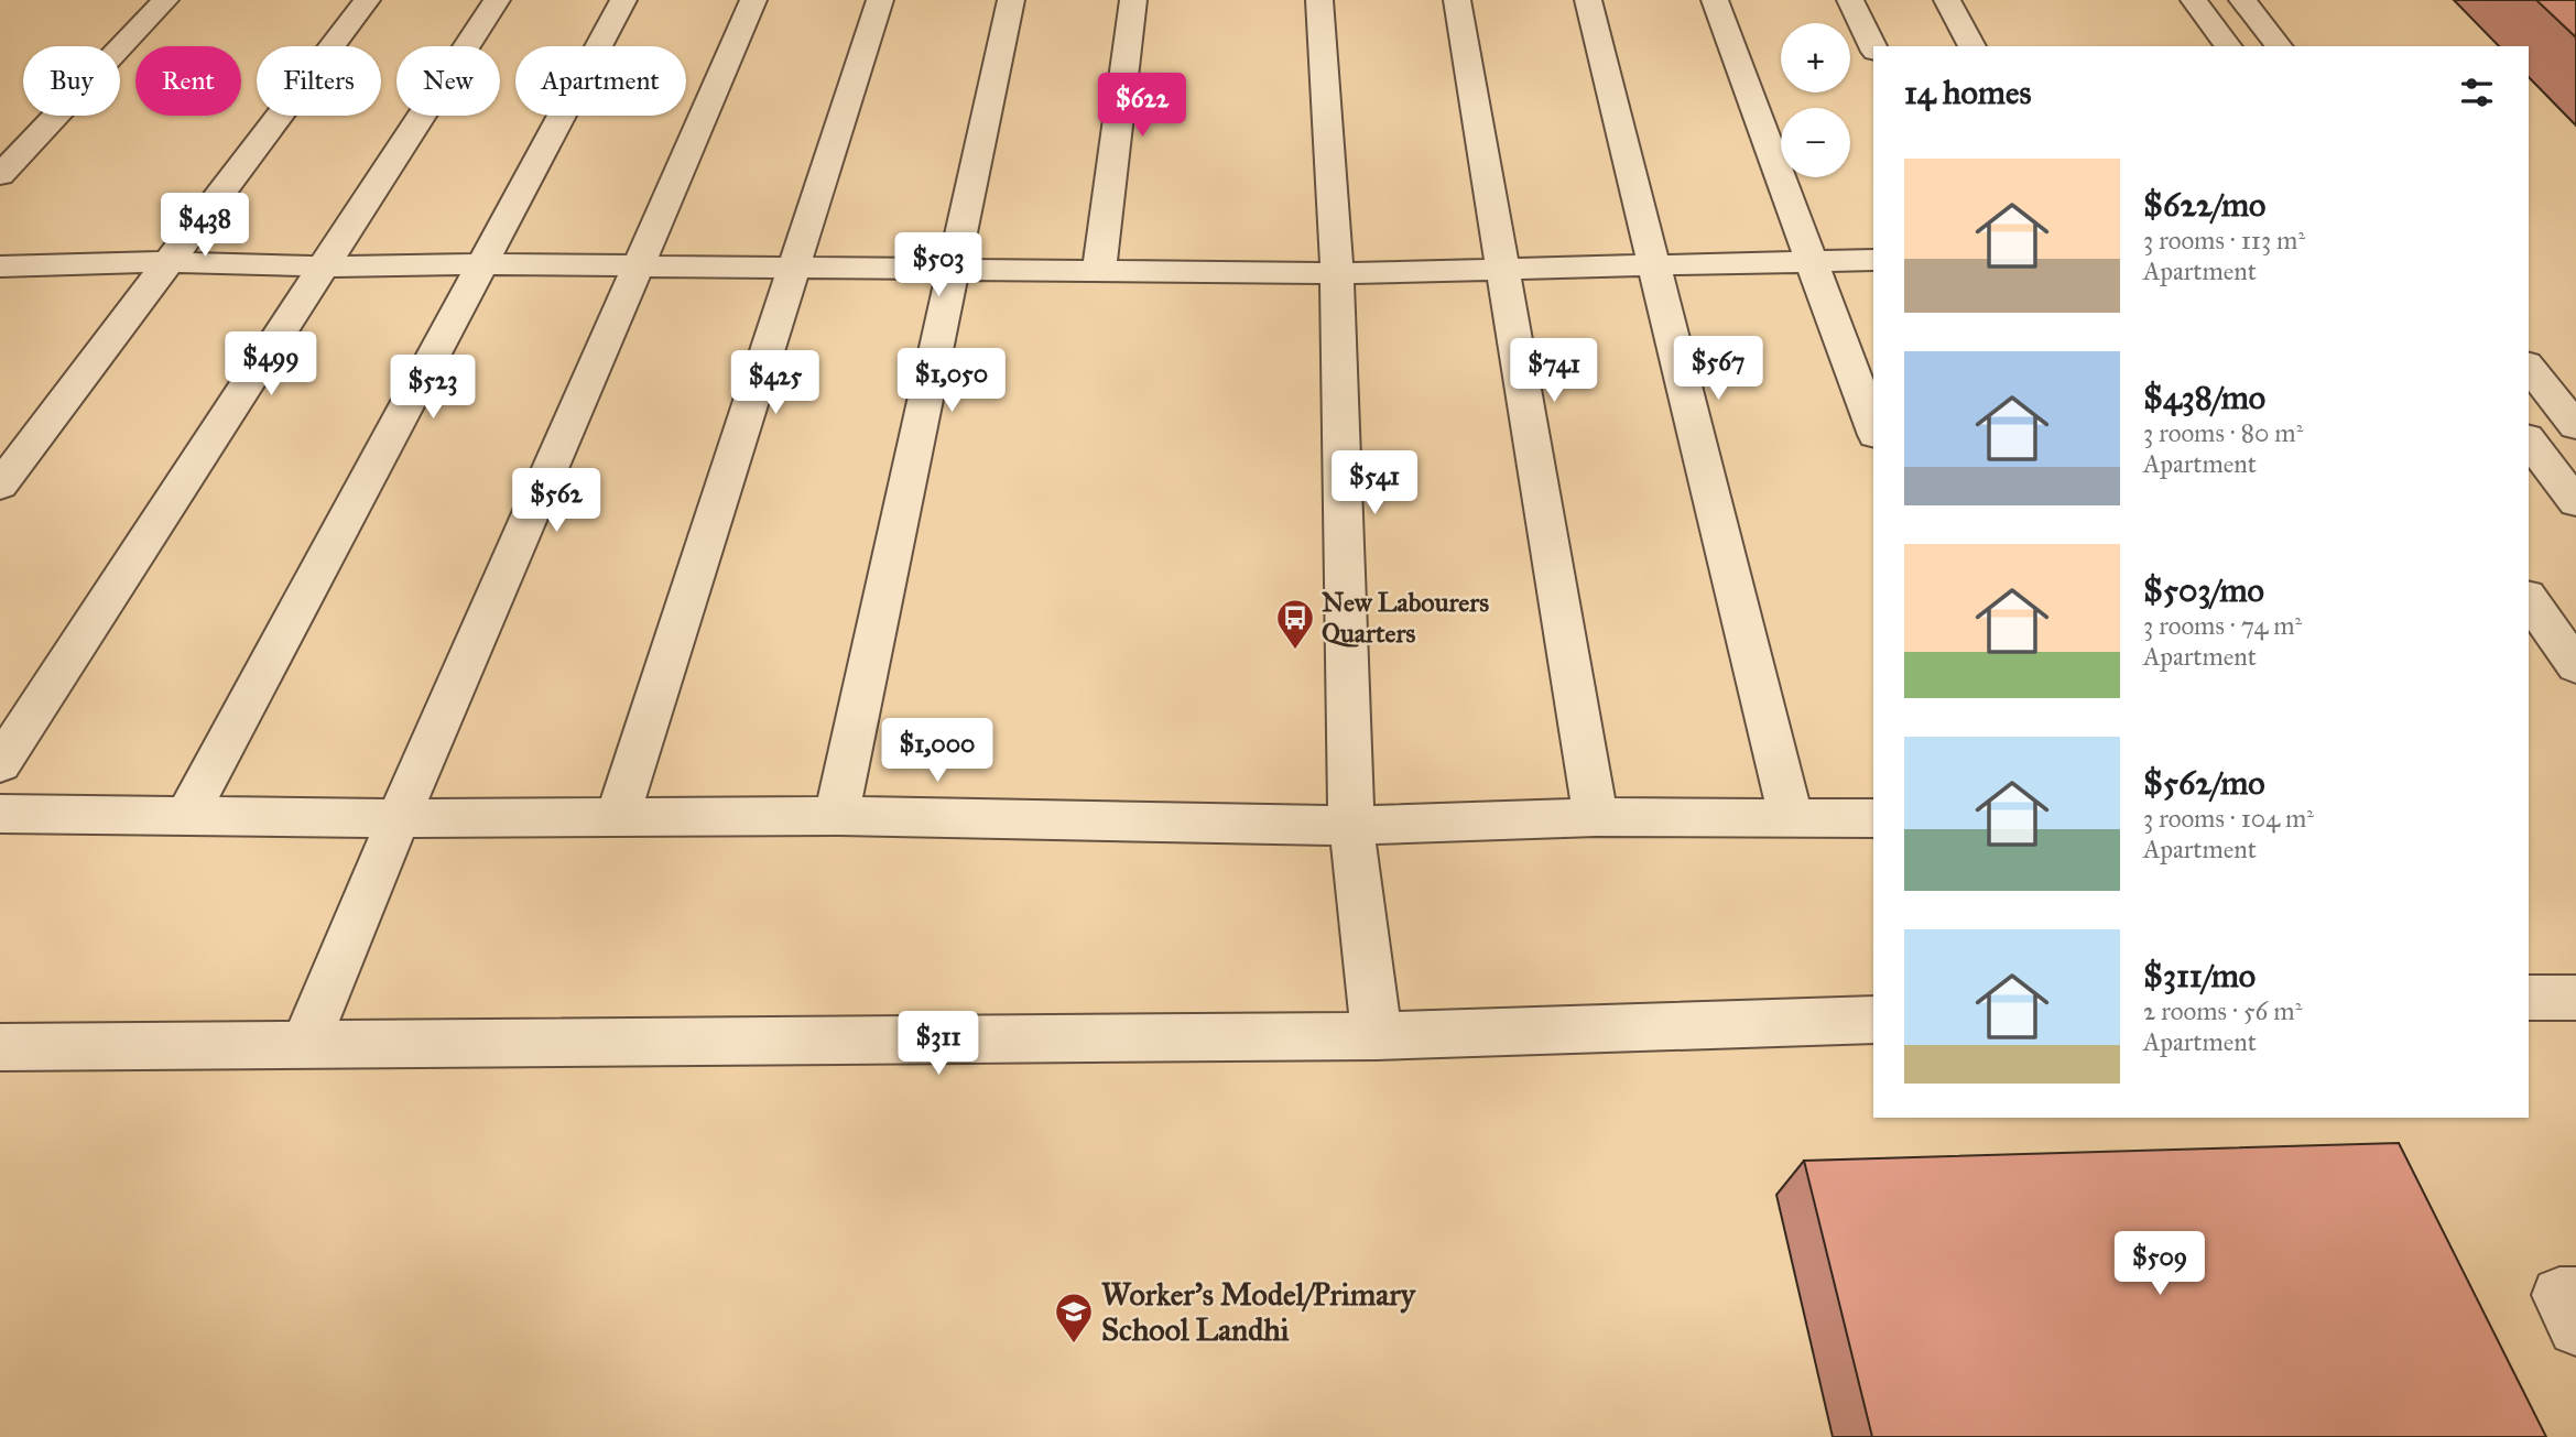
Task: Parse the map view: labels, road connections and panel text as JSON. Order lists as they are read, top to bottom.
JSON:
{
  "places": {
    "bus stop": ["New Labourers Quarters"],
    "school or university": ["Worker's Model/Primary School Landhi"]
  },
  "page": {
    "map_buttons": ["+", "−"],
    "chip": [
      "Buy",
      "Rent",
      "Filters",
      "New",
      "Apartment"
    ],
    "heading": "14 homes",
    "price": [
      "$622",
      "$438",
      "$503",
      "$499",
      "$567",
      "$741",
      "$1,050",
      "$425",
      "$523",
      "$541",
      "$562",
      "$1,000",
      "$311",
      "$509"
    ],
    "list": [
      {
        "name": "$622/mo",
        "note": "3 rooms · 113 m² · Apartment"
      },
      {
        "name": "$438/mo",
        "note": "3 rooms · 80 m² · Apartment"
      },
      {
        "name": "$503/mo",
        "note": "3 rooms · 74 m² · Apartment"
      },
      {
        "name": "$562/mo",
        "note": "3 rooms · 104 m² · Apartment"
      },
      {
        "name": "$311/mo",
        "note": "2 rooms · 56 m² · Apartment"
      }
    ]
  }
}
